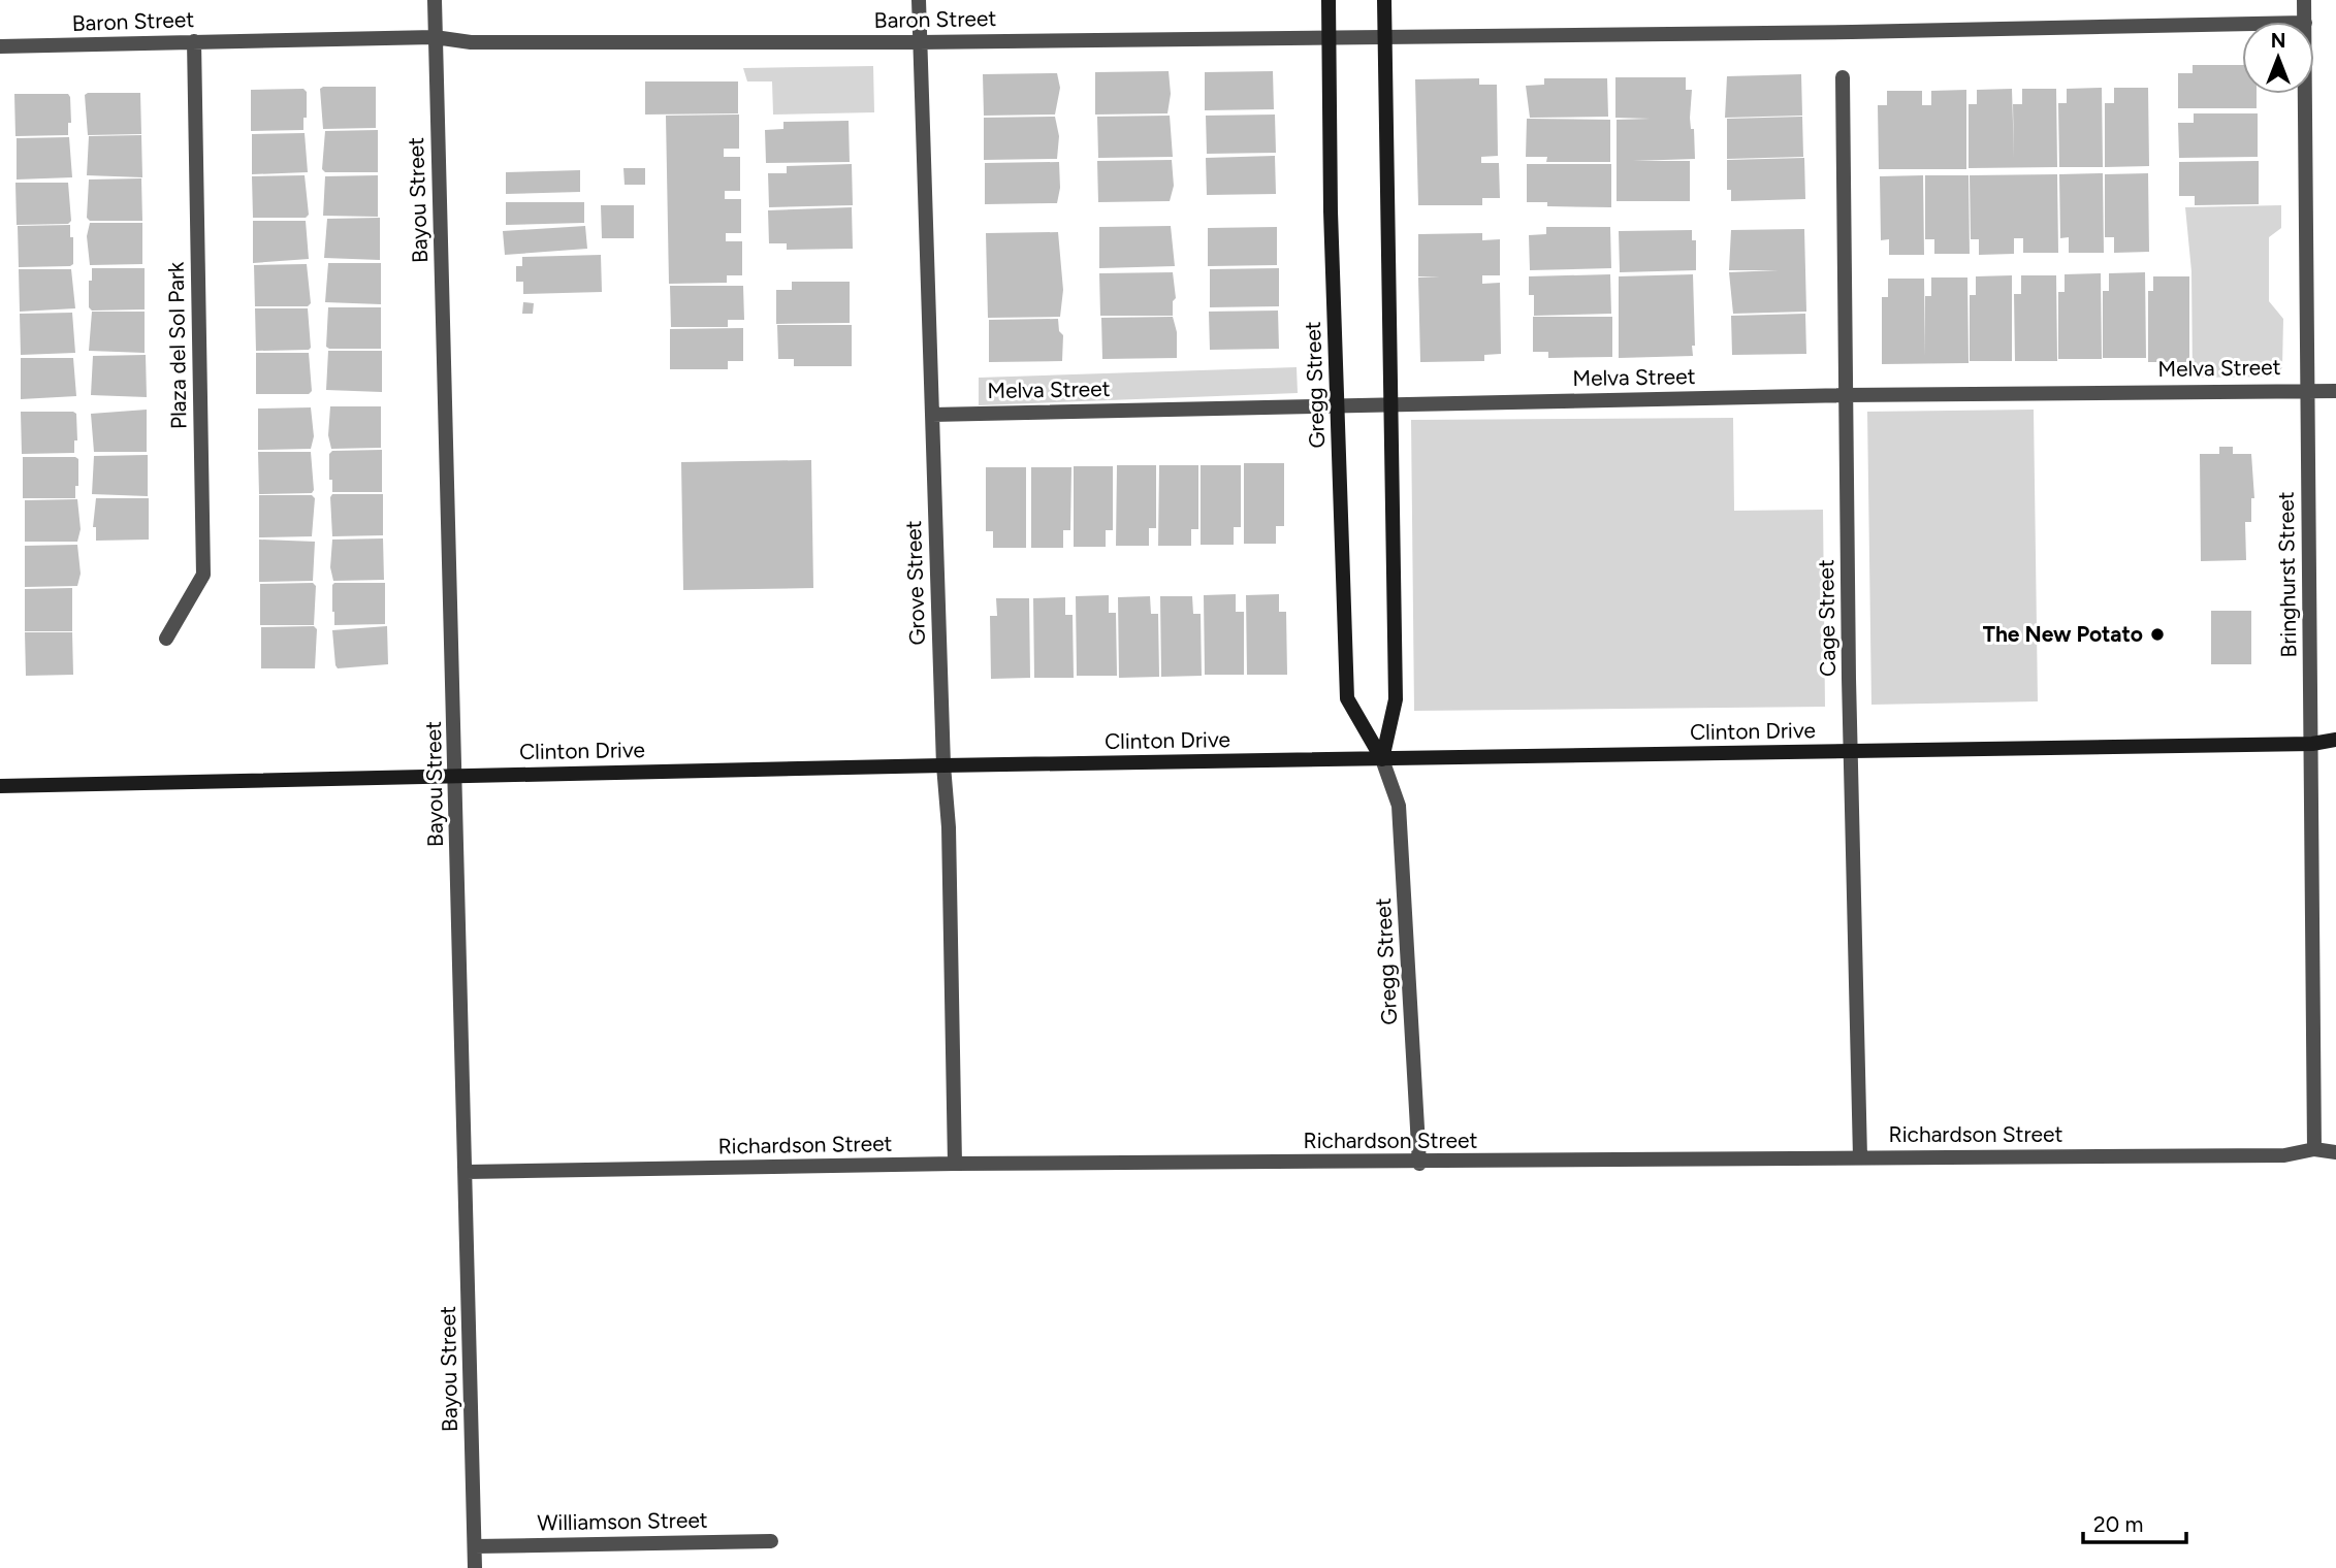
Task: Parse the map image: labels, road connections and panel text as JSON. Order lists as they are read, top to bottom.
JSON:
{
  "streets": {
    "main road": ["Gregg Street", "Clinton Drive"],
    "street": [
      "Baron Street",
      "Bayou Street",
      "Plaza del Sol Park",
      "Melva Street",
      "Bringhurst Street",
      "Grove Street",
      "Cage Street",
      "Richardson Street",
      "Williamson Street"
    ]
  },
  "crossings": [
    ["Baron Street", "Bayou Street"],
    ["Baron Street", "Plaza del Sol Park"],
    ["Baron Street", "Gregg Street"],
    ["Baron Street", "Grove Street"],
    ["Bayou Street", "Clinton Drive"],
    ["Bayou Street", "Richardson Street"],
    ["Bayou Street", "Williamson Street"],
    ["Melva Street", "Gregg Street"],
    ["Melva Street", "Bringhurst Street"],
    ["Melva Street", "Grove Street"],
    ["Melva Street", "Cage Street"],
    ["Gregg Street", "Clinton Drive"],
    ["Gregg Street", "Richardson Street"],
    ["Bringhurst Street", "Clinton Drive"],
    ["Bringhurst Street", "Richardson Street"],
    ["Grove Street", "Clinton Drive"],
    ["Grove Street", "Richardson Street"],
    ["Cage Street", "Clinton Drive"],
    ["Cage Street", "Richardson Street"]
  ],
  "places": ["The New Potato"],
  "scale_bar": "20 m",
  "north": "top"
}
